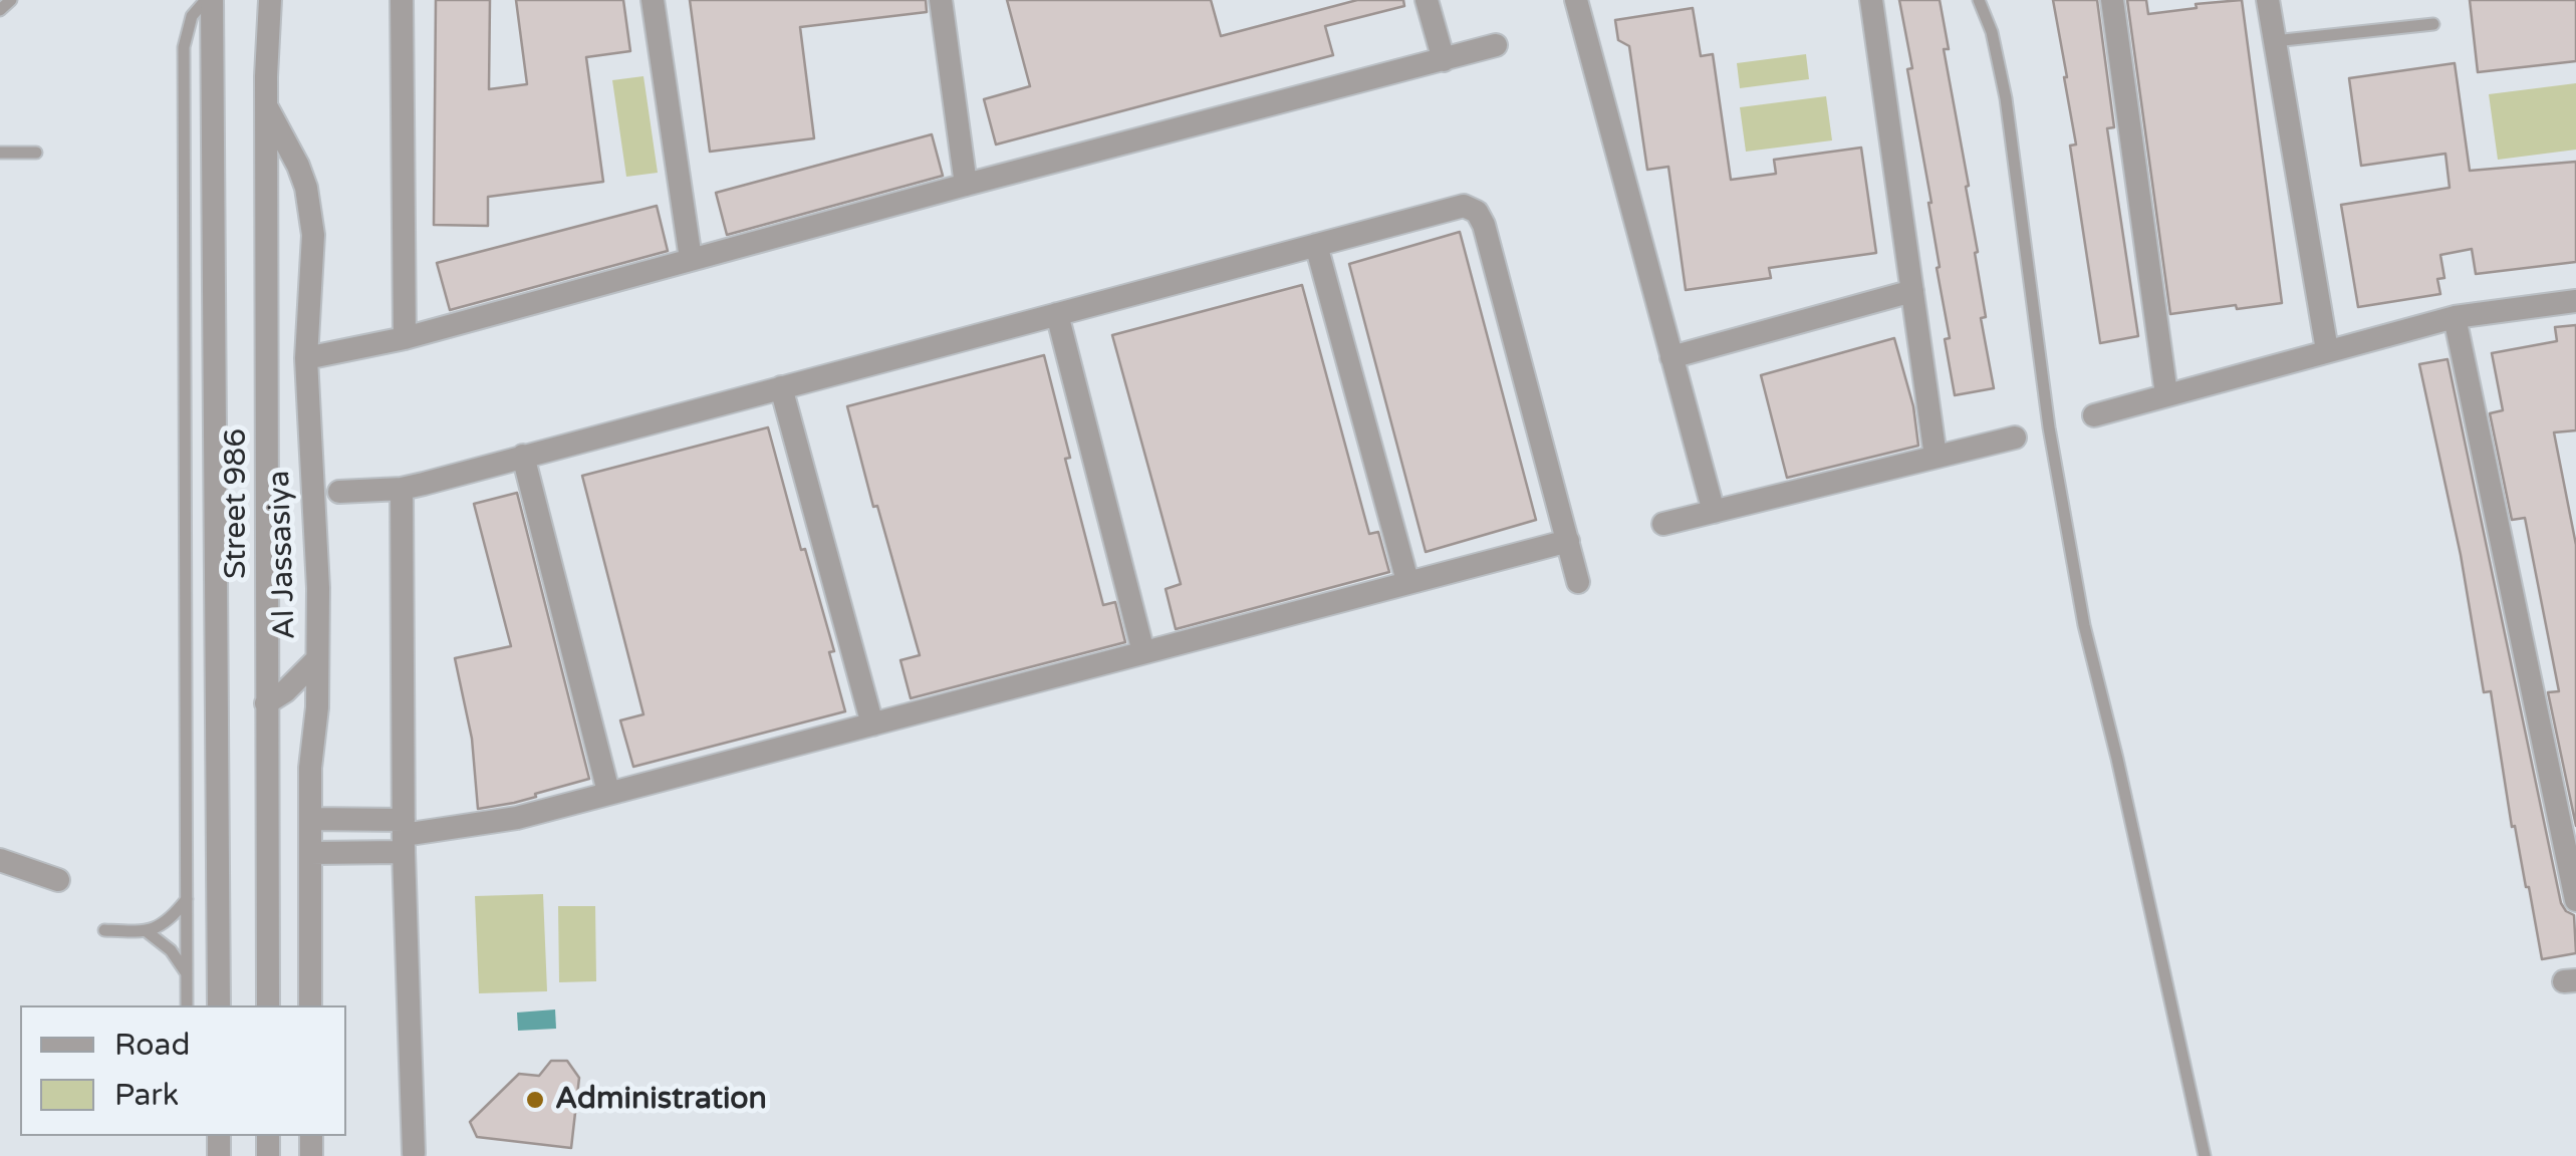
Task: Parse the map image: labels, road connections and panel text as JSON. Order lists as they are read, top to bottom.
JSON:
{
  "streets": {
    "street": ["Street 986", "Al Jassasiya"]
  },
  "crossings": [
    ["Street 986", "Al Jassasiya"]
  ],
  "places": ["Administration"],
  "legend": ["Road", "Park"]
}
